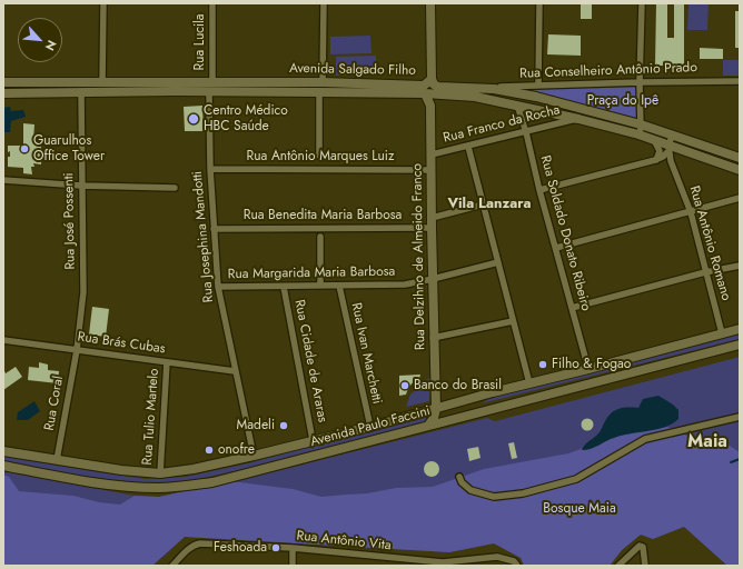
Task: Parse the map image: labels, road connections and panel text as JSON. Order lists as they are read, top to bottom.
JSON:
{
  "streets": {
    "main road": ["Avenida Salgado Filho", "Rua Delzihno de Almeido Franco", "Avenida Paulo Faccini"],
    "street": [
      "Rua Lucila",
      "Rua Conselheiro Antônio Prado",
      "Rua Franco da Rocha",
      "Rua Antônio Marques Luiz",
      "Rua Benedita Maria Barbosa",
      "Rua José Possenti",
      "Rua Soldado Donato Ribeiro",
      "Rua Josephina Mandotti",
      "Rua Antônio Romano",
      "Rua Margarida Maria Barbosa",
      "Rua Brás Cubas",
      "Rua Ivan Marchetti",
      "Rua Cidade de Araras",
      "Rua Coral",
      "Rua Tulio Martelo",
      "Rua Antônio Vita"
    ]
  },
  "crossings": [
    ["Rua Lucila", "Avenida Salgado Filho"],
    ["Avenida Salgado Filho", "Rua Conselheiro Antônio Prado"],
    ["Avenida Salgado Filho", "Rua Franco da Rocha"],
    ["Avenida Salgado Filho", "Rua José Possenti"],
    ["Avenida Salgado Filho", "Rua Soldado Donato Ribeiro"],
    ["Avenida Salgado Filho", "Rua Josephina Mandotti"],
    ["Avenida Salgado Filho", "Rua Antônio Romano"],
    ["Avenida Salgado Filho", "Rua Delzihno de Almeido Franco"],
    ["Rua Franco da Rocha", "Rua Soldado Donato Ribeiro"],
    ["Rua Franco da Rocha", "Rua Delzihno de Almeido Franco"],
    ["Rua Antônio Marques Luiz", "Rua Josephina Mandotti"],
    ["Rua Antônio Marques Luiz", "Rua Delzihno de Almeido Franco"],
    ["Rua Benedita Maria Barbosa", "Rua Josephina Mandotti"],
    ["Rua Benedita Maria Barbosa", "Rua Delzihno de Almeido Franco"],
    ["Rua José Possenti", "Rua Brás Cubas"],
    ["Rua José Possenti", "Rua Coral"],
    ["Rua Soldado Donato Ribeiro", "Avenida Paulo Faccini"],
    ["Rua Josephina Mandotti", "Rua Margarida Maria Barbosa"],
    ["Rua Josephina Mandotti", "Rua Brás Cubas"],
    ["Rua Josephina Mandotti", "Avenida Paulo Faccini"],
    ["Rua Antônio Romano", "Avenida Paulo Faccini"],
    ["Rua Delzihno de Almeido Franco", "Rua Margarida Maria Barbosa"],
    ["Rua Delzihno de Almeido Franco", "Avenida Paulo Faccini"],
    ["Rua Margarida Maria Barbosa", "Rua Ivan Marchetti"],
    ["Rua Margarida Maria Barbosa", "Rua Cidade de Araras"],
    ["Rua Brás Cubas", "Rua Coral"],
    ["Rua Brás Cubas", "Rua Tulio Martelo"],
    ["Rua Ivan Marchetti", "Avenida Paulo Faccini"],
    ["Rua Cidade de Araras", "Avenida Paulo Faccini"],
    ["Rua Coral", "Avenida Paulo Faccini"],
    ["Rua Tulio Martelo", "Avenida Paulo Faccini"]
  ],
  "districts": ["Vila Lanzara", "Maia"],
  "parks": ["Praça do Ipê", "Bosque Maia"],
  "places": [
    "Centro Médico HBC Saúde",
    "Guarulhos Office Tower",
    "Filho & Fogao",
    "Banco do Brasil",
    "Madeli",
    "onofre",
    "Feshoada"
  ],
  "north": "bottom right"
}
